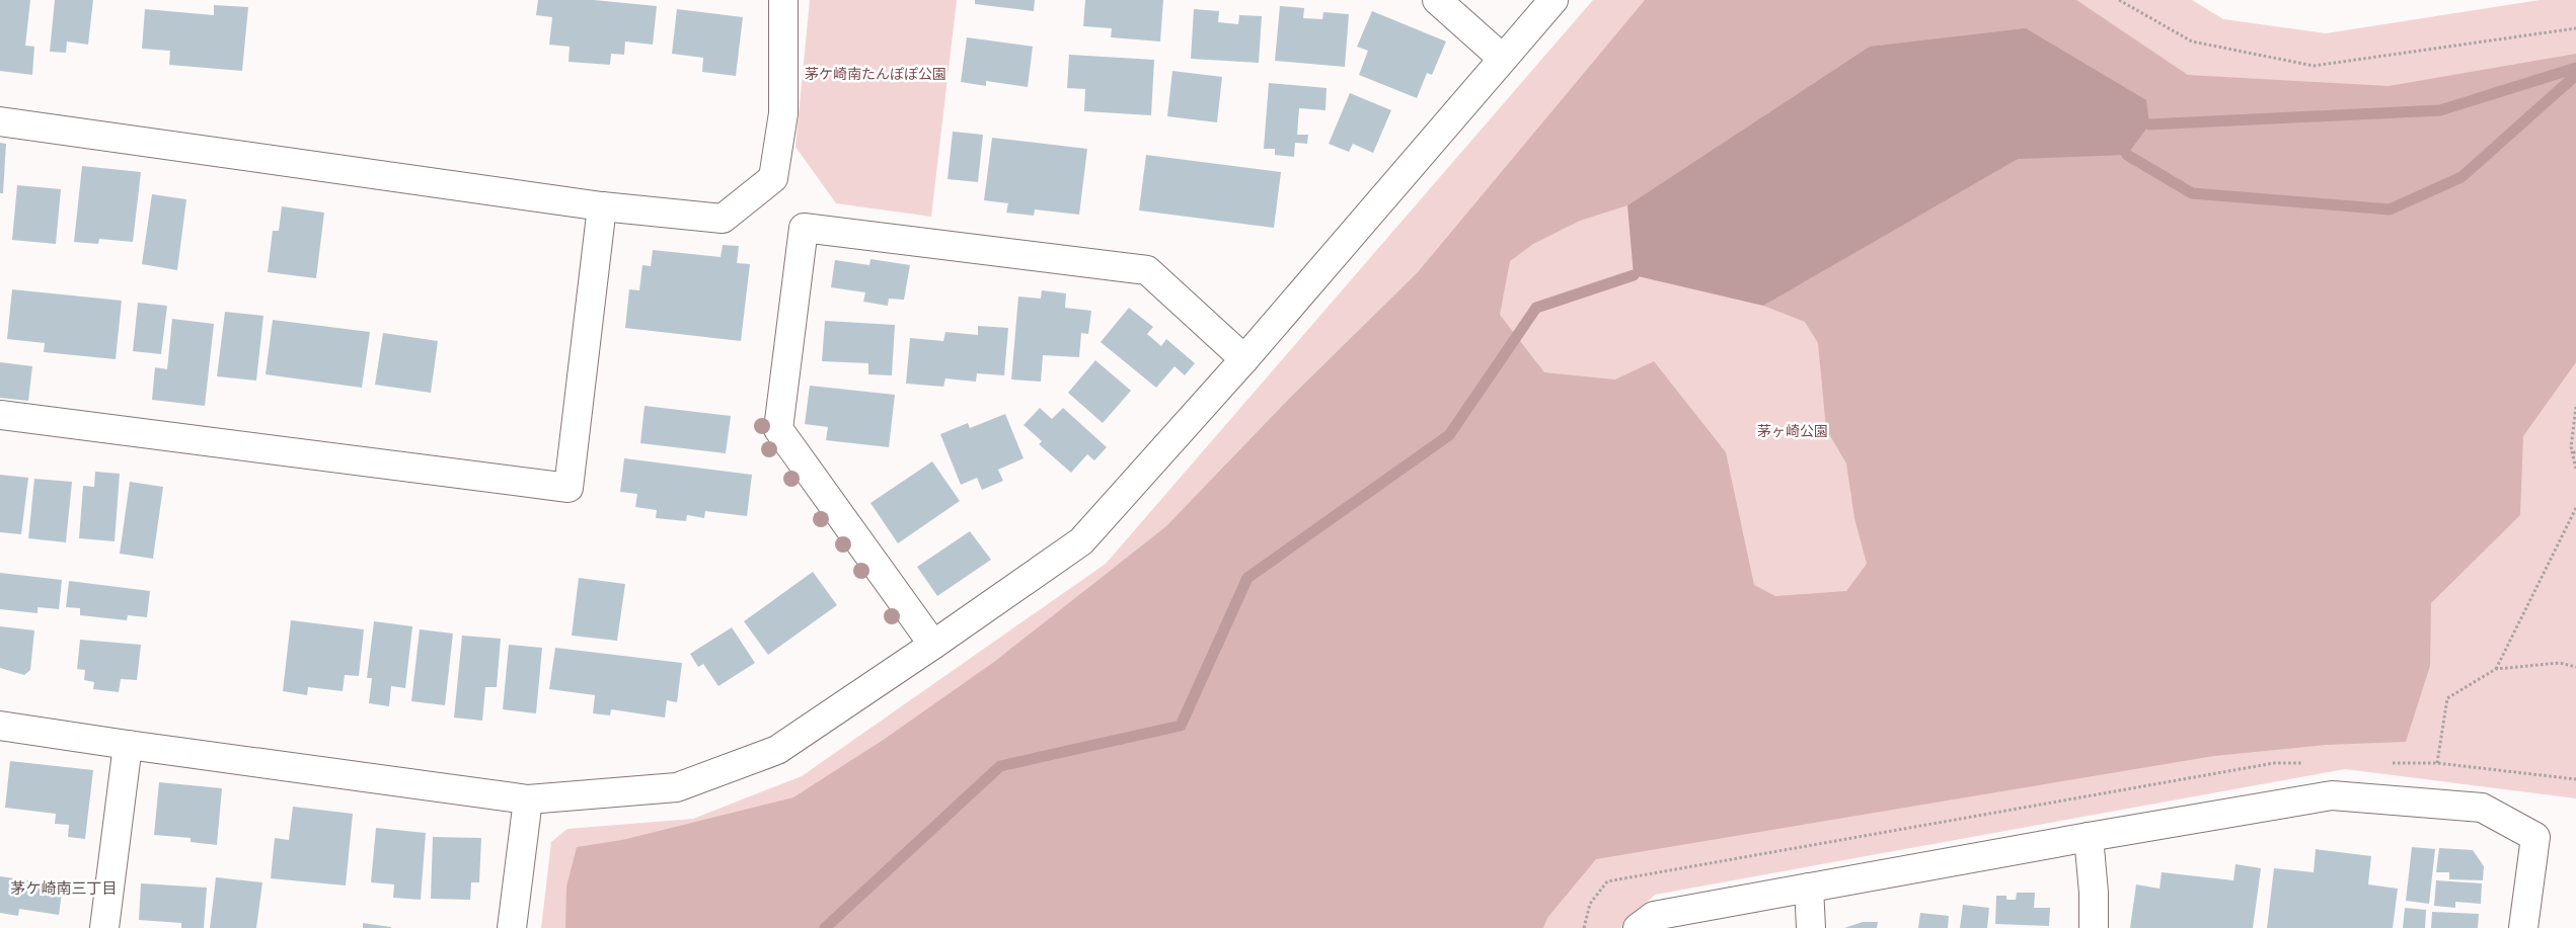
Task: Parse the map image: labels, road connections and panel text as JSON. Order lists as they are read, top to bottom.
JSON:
{
  "districts": ["茅ケ崎南三丁目"],
  "parks": ["茅ケ崎南たんぽぽ公園", "茅ヶ崎公園"]
}
